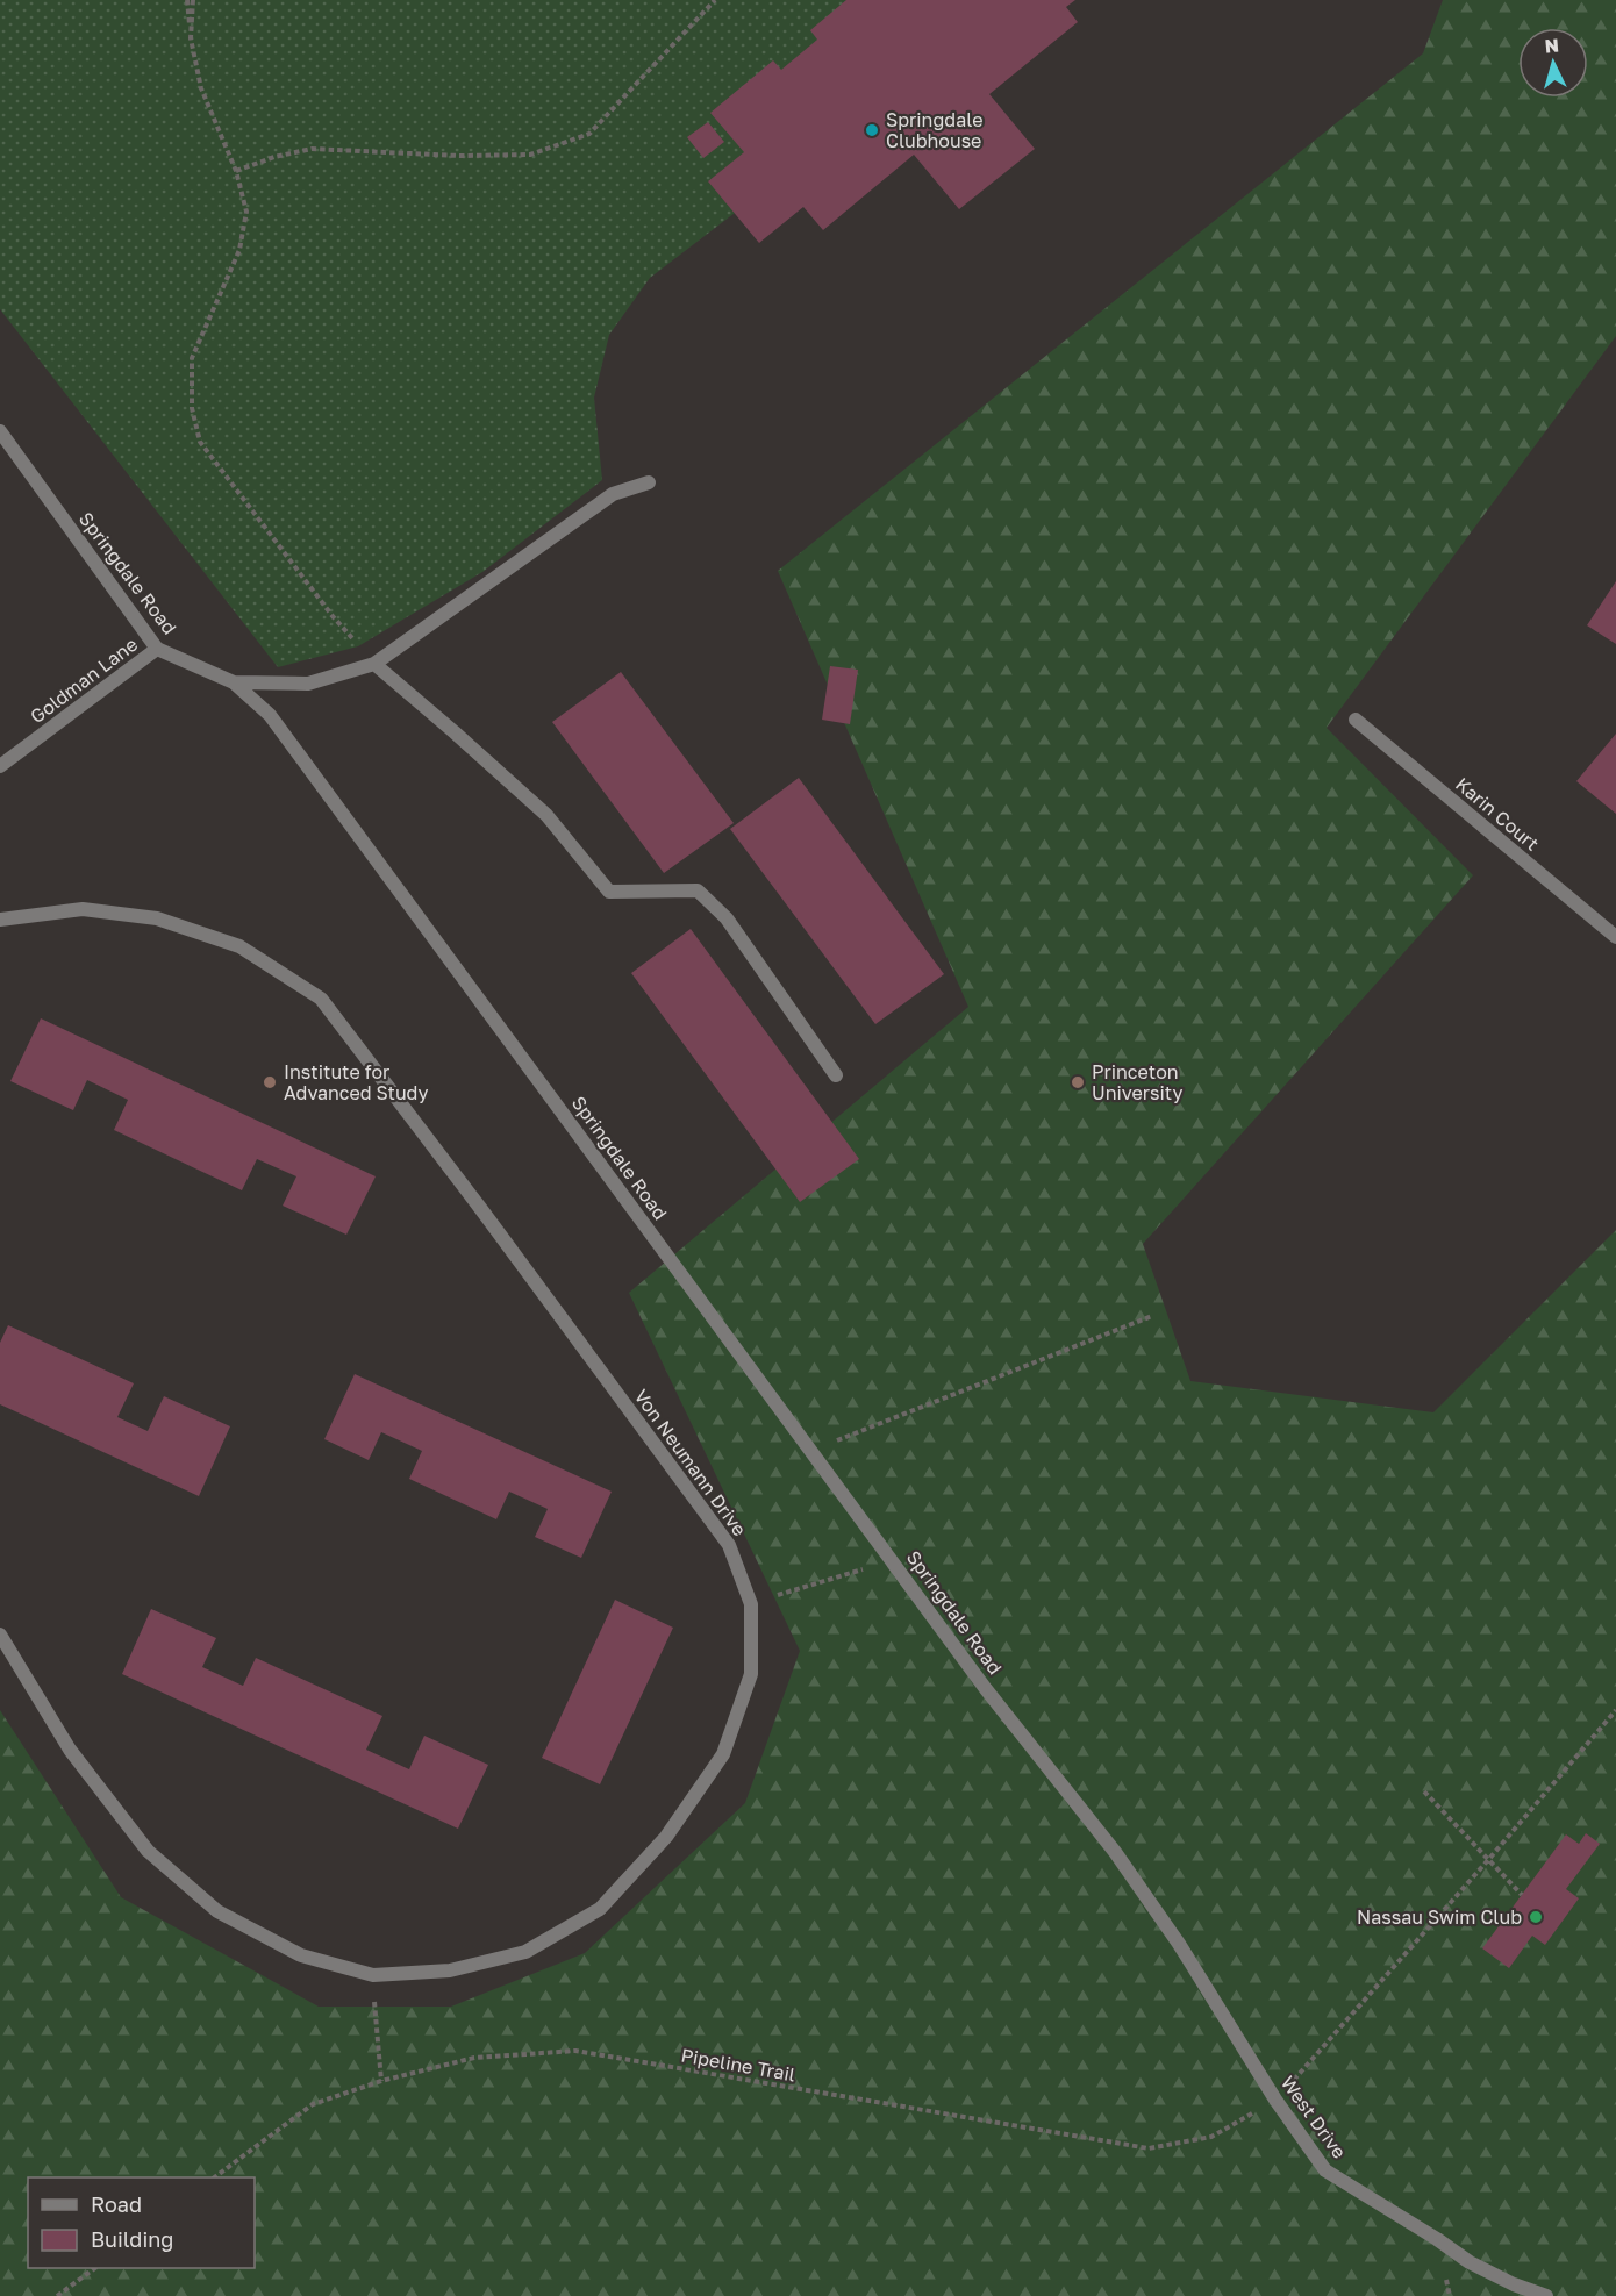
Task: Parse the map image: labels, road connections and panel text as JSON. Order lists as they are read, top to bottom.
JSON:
{
  "streets": {
    "street": [
      "Springdale Road",
      "Goldman Lane",
      "Karin Court",
      "Von Neumann Drive",
      "West Drive"
    ],
    "path": ["Pipeline Trail"]
  },
  "crossings": [
    ["Springdale Road", "Goldman Lane"],
    ["Springdale Road", "West Drive"],
    ["Pipeline Trail", "West Drive"]
  ],
  "places": [
    "Springdale Clubhouse",
    "Institute for Advanced Study",
    "Princeton University",
    "Nassau Swim Club"
  ],
  "legend": ["Road", "Building"],
  "north": "top"
}
